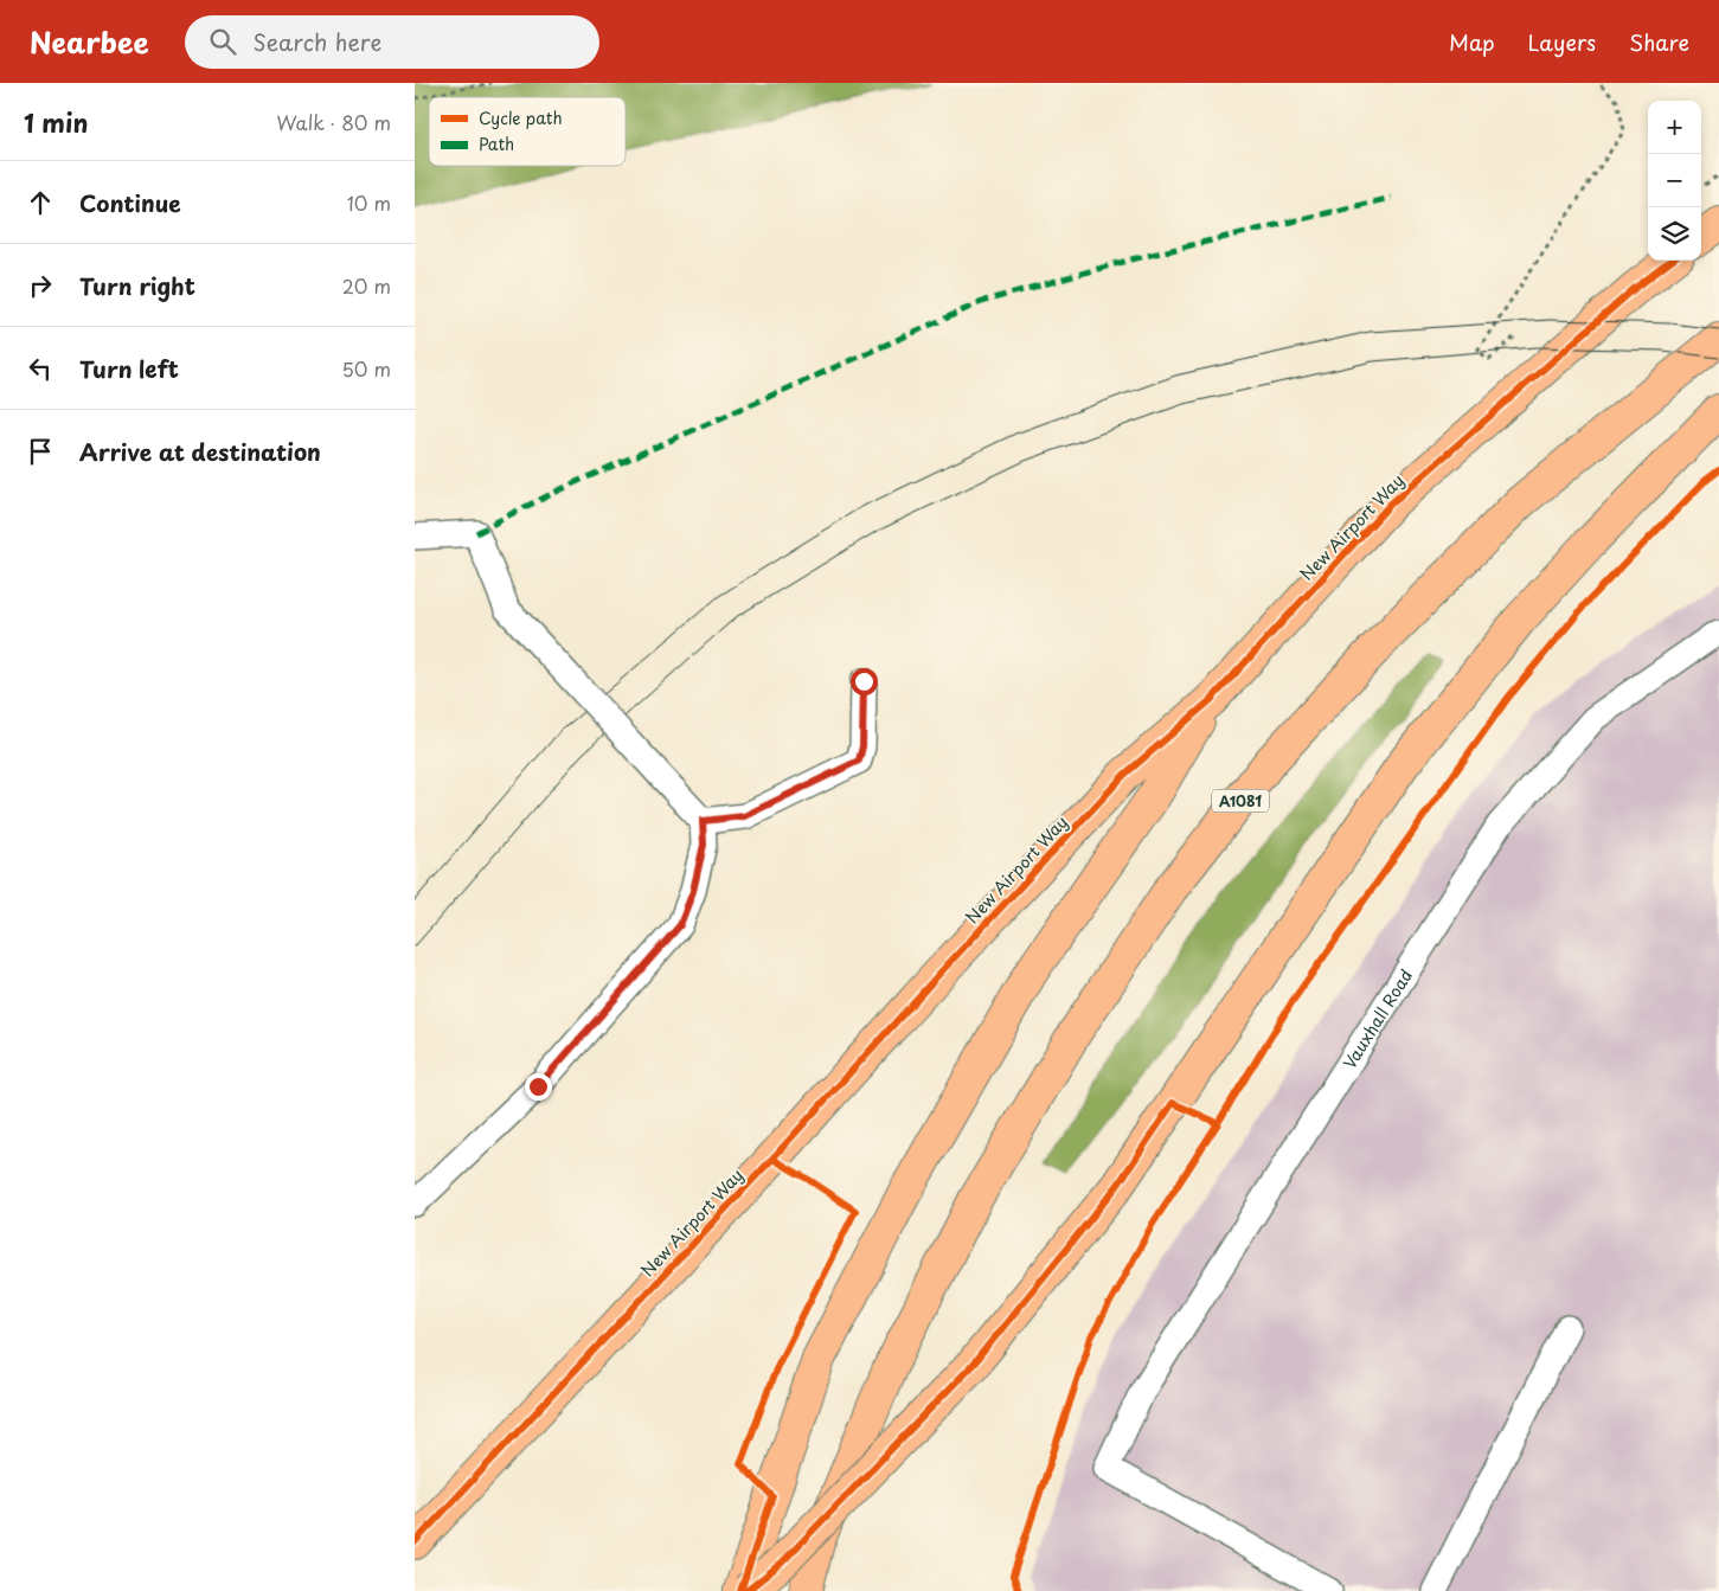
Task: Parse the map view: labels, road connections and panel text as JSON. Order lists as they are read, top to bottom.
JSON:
{
  "streets": {
    "highway": ["New Airport Way", "A1081"],
    "lane": ["Vauxhall Road"]
  },
  "legend": ["Cycle path", "Path"],
  "page": {
    "header": "Nearbee",
    "search": "Search here",
    "nav": ["Map", "Layers", "Share"],
    "heading": ["1 min", "Walk · 80 m"],
    "map_buttons": ["+", "−"],
    "list": [
      ["Continue", "10 m"],
      ["Turn right", "20 m"],
      ["Turn left", "50 m"],
      "Arrive at destination"
    ]
  }
}
